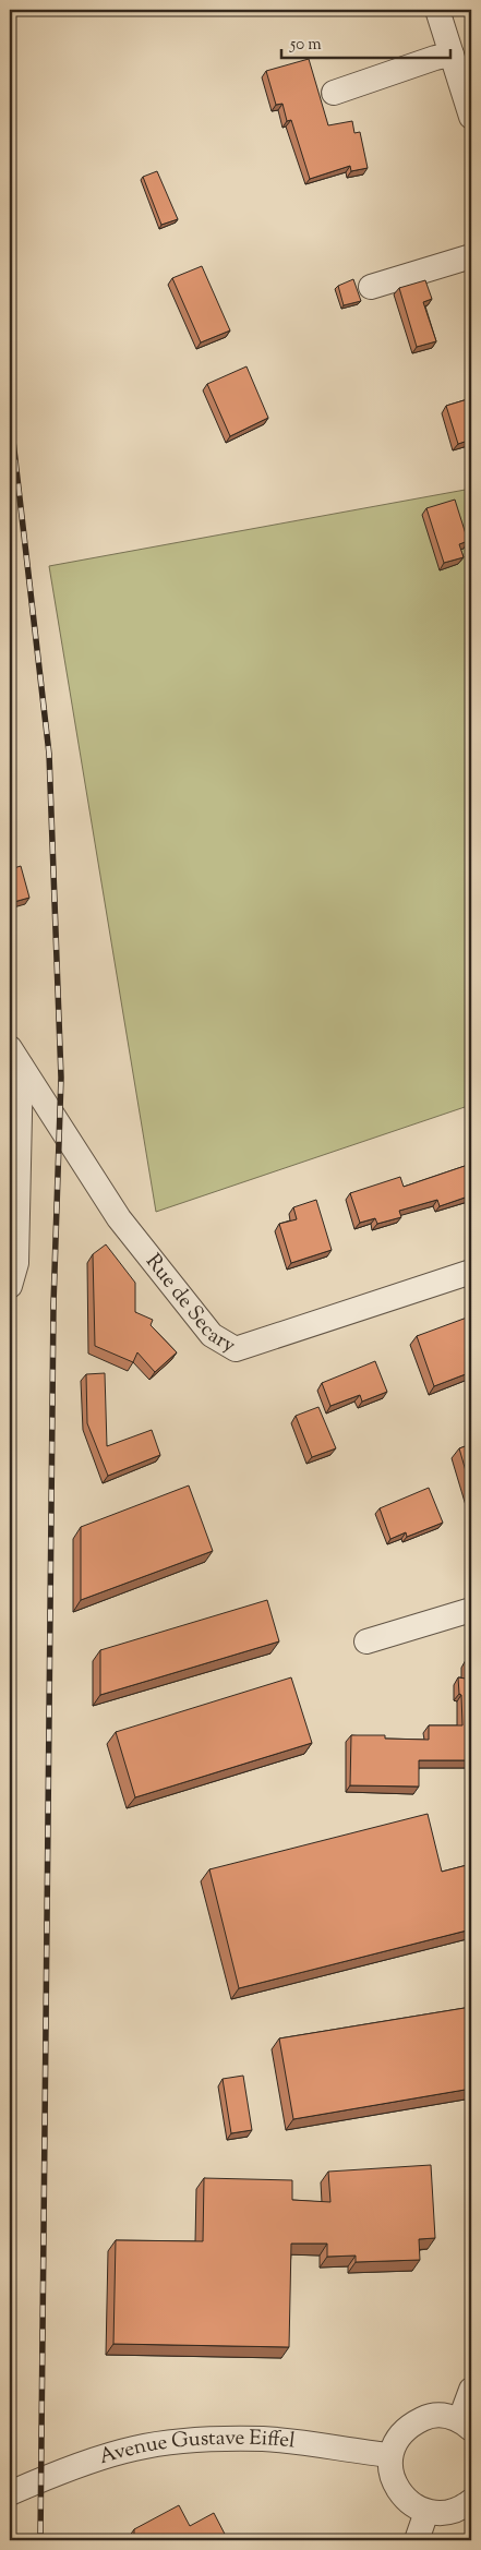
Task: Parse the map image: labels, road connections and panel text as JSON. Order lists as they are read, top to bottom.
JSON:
{
  "streets": {
    "street": ["Rue de Secary", "Avenue Gustave Eiffel"]
  },
  "scale_bar": "50 m"
}
